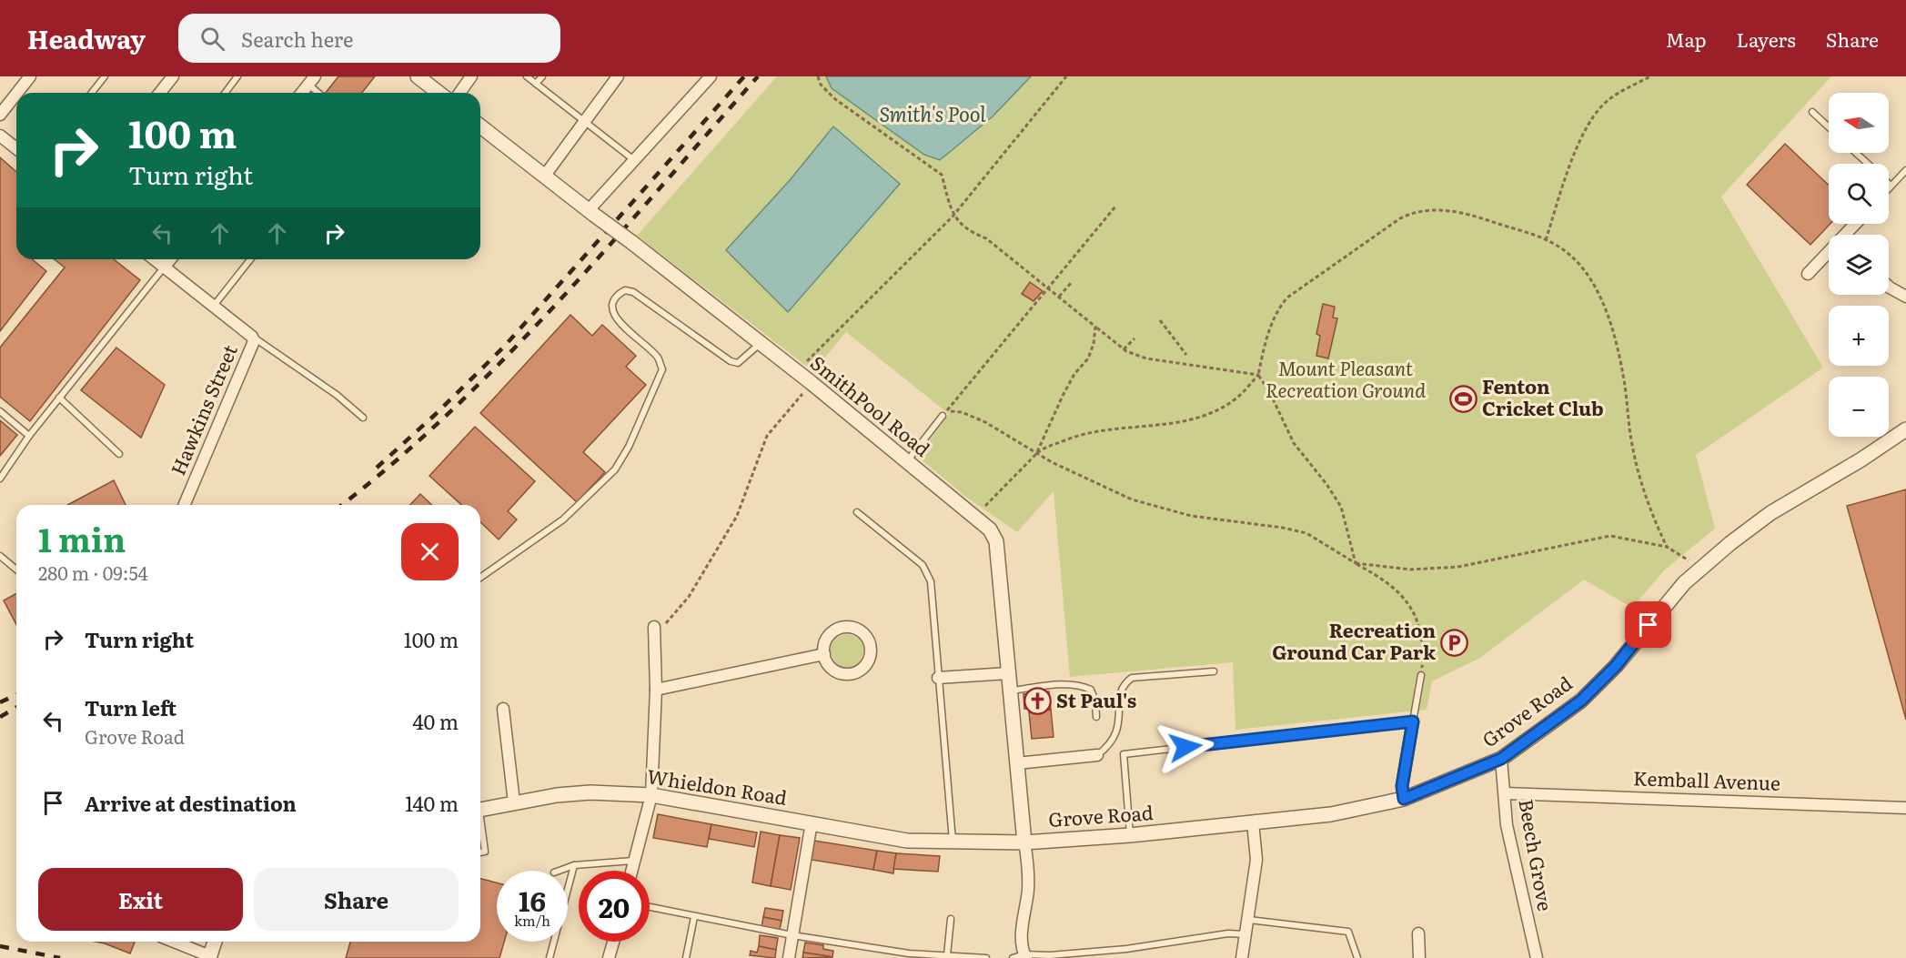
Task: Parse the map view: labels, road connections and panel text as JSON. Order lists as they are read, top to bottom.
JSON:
{
  "streets": {
    "street": [
      "SmithPool Road",
      "Hawkins Street",
      "Grove Road",
      "Kemball Avenue",
      "Whieldon Road",
      "Beech Grove"
    ]
  },
  "crossings": [
    ["SmithPool Road", "Grove Road"],
    ["Grove Road", "Whieldon Road"],
    ["Grove Road", "Beech Grove"],
    ["Kemball Avenue", "Beech Grove"]
  ],
  "water": ["Smith's Pool"],
  "parks": ["Mount Pleasant Recreation Ground"],
  "places": {
    "sports": ["Fenton Cricket Club"],
    "parking": ["Recreation Ground Car Park"],
    "church": ["St Paul's"]
  },
  "north": "left",
  "page": {
    "header": "Headway",
    "search": "Search here",
    "nav": ["Map", "Layers", "Share"],
    "map_buttons": ["+", "−"],
    "turn": ["100 m", "Turn right"],
    "heading": ["1 min", "280 m · 09:54"],
    "list": [
      {
        "name": "Turn right",
        "value": "100 m"
      },
      {
        "name": "Turn left",
        "note": "Grove Road",
        "value": "40 m"
      },
      {
        "name": "Arrive at destination",
        "value": "140 m"
      }
    ],
    "buttons": ["Exit", "Share"],
    "speed": "16 km/h",
    "limit": "20"
  }
}
